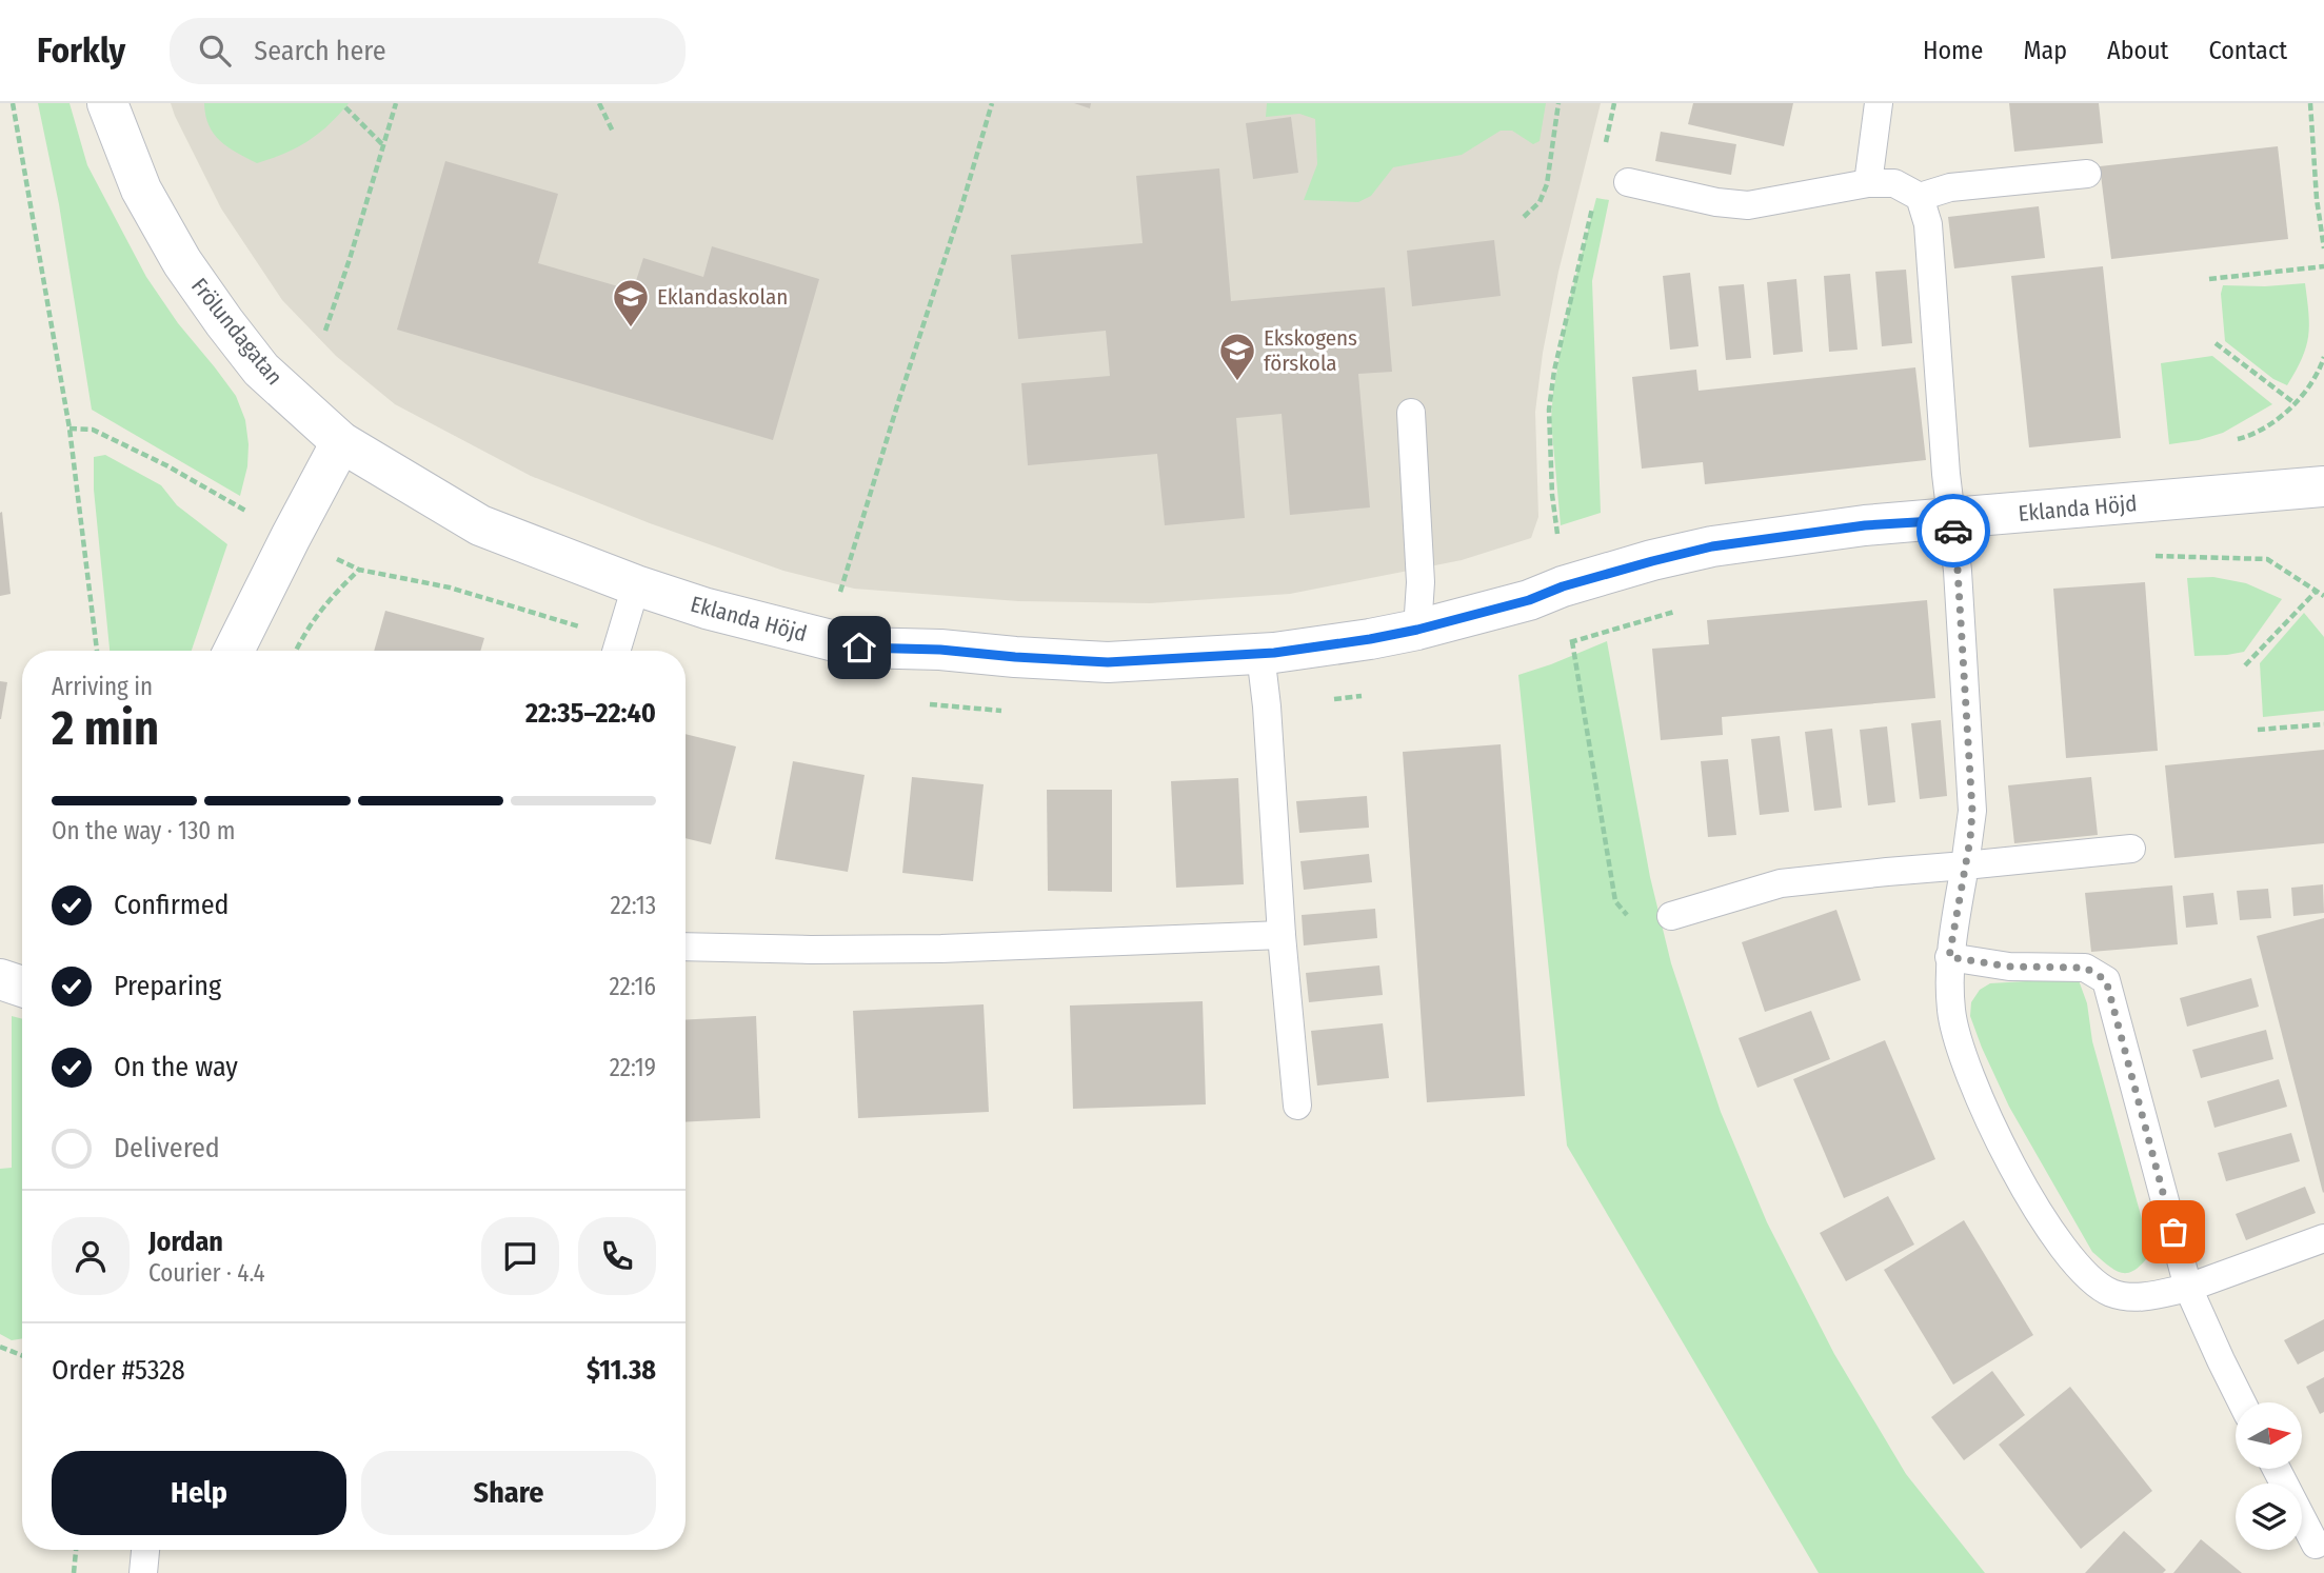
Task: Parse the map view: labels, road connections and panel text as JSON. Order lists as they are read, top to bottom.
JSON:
{
  "streets": {
    "street": ["Frölundagatan", "Eklanda Höjd"]
  },
  "crossings": [
    ["Frölundagatan", "Eklanda Höjd"]
  ],
  "places": {
    "school or university": ["Eklandaskolan", "Ekskogens förskola"]
  },
  "north": "right",
  "page": {
    "header": "Forkly",
    "search": "Search here",
    "nav": [
      "Home",
      "Map",
      "About",
      "Contact"
    ],
    "heading": ["2 min", "Arriving in", "22:35–22:40"],
    "panel": [
      "Jordan",
      "Courier · 4.4",
      "Order #5328",
      "$11.38"
    ],
    "bar": "On the way · 130 m",
    "list": [
      ["Confirmed", "22:13"],
      ["Preparing", "22:16"],
      ["On the way", "22:19"],
      "Delivered"
    ],
    "buttons": ["Help", "Share"]
  }
}
